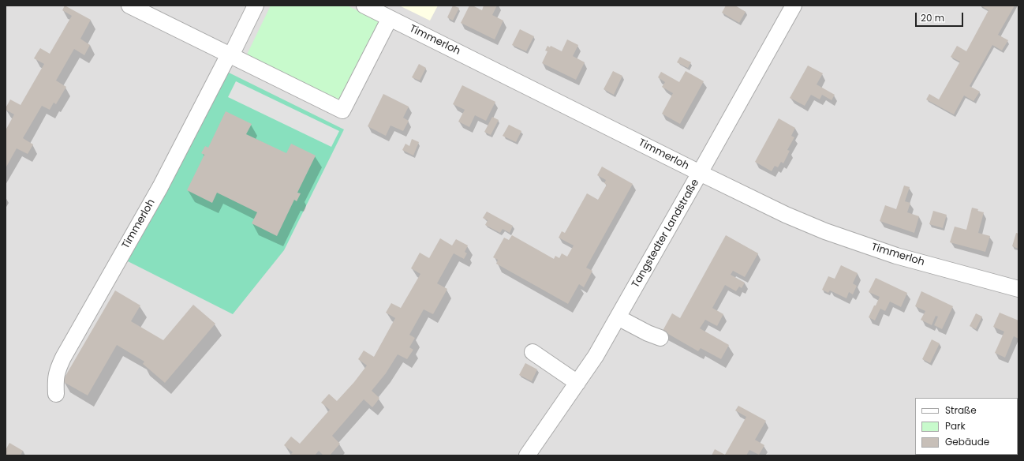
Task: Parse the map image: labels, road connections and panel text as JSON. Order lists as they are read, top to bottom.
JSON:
{
  "streets": {
    "street": ["Timmerloh", "Tangstedter Landstraße"]
  },
  "crossings": [
    ["Timmerloh", "Tangstedter Landstraße"]
  ],
  "legend": ["Straße", "Park", "Gebäude"],
  "scale_bar": "20 m"
}
